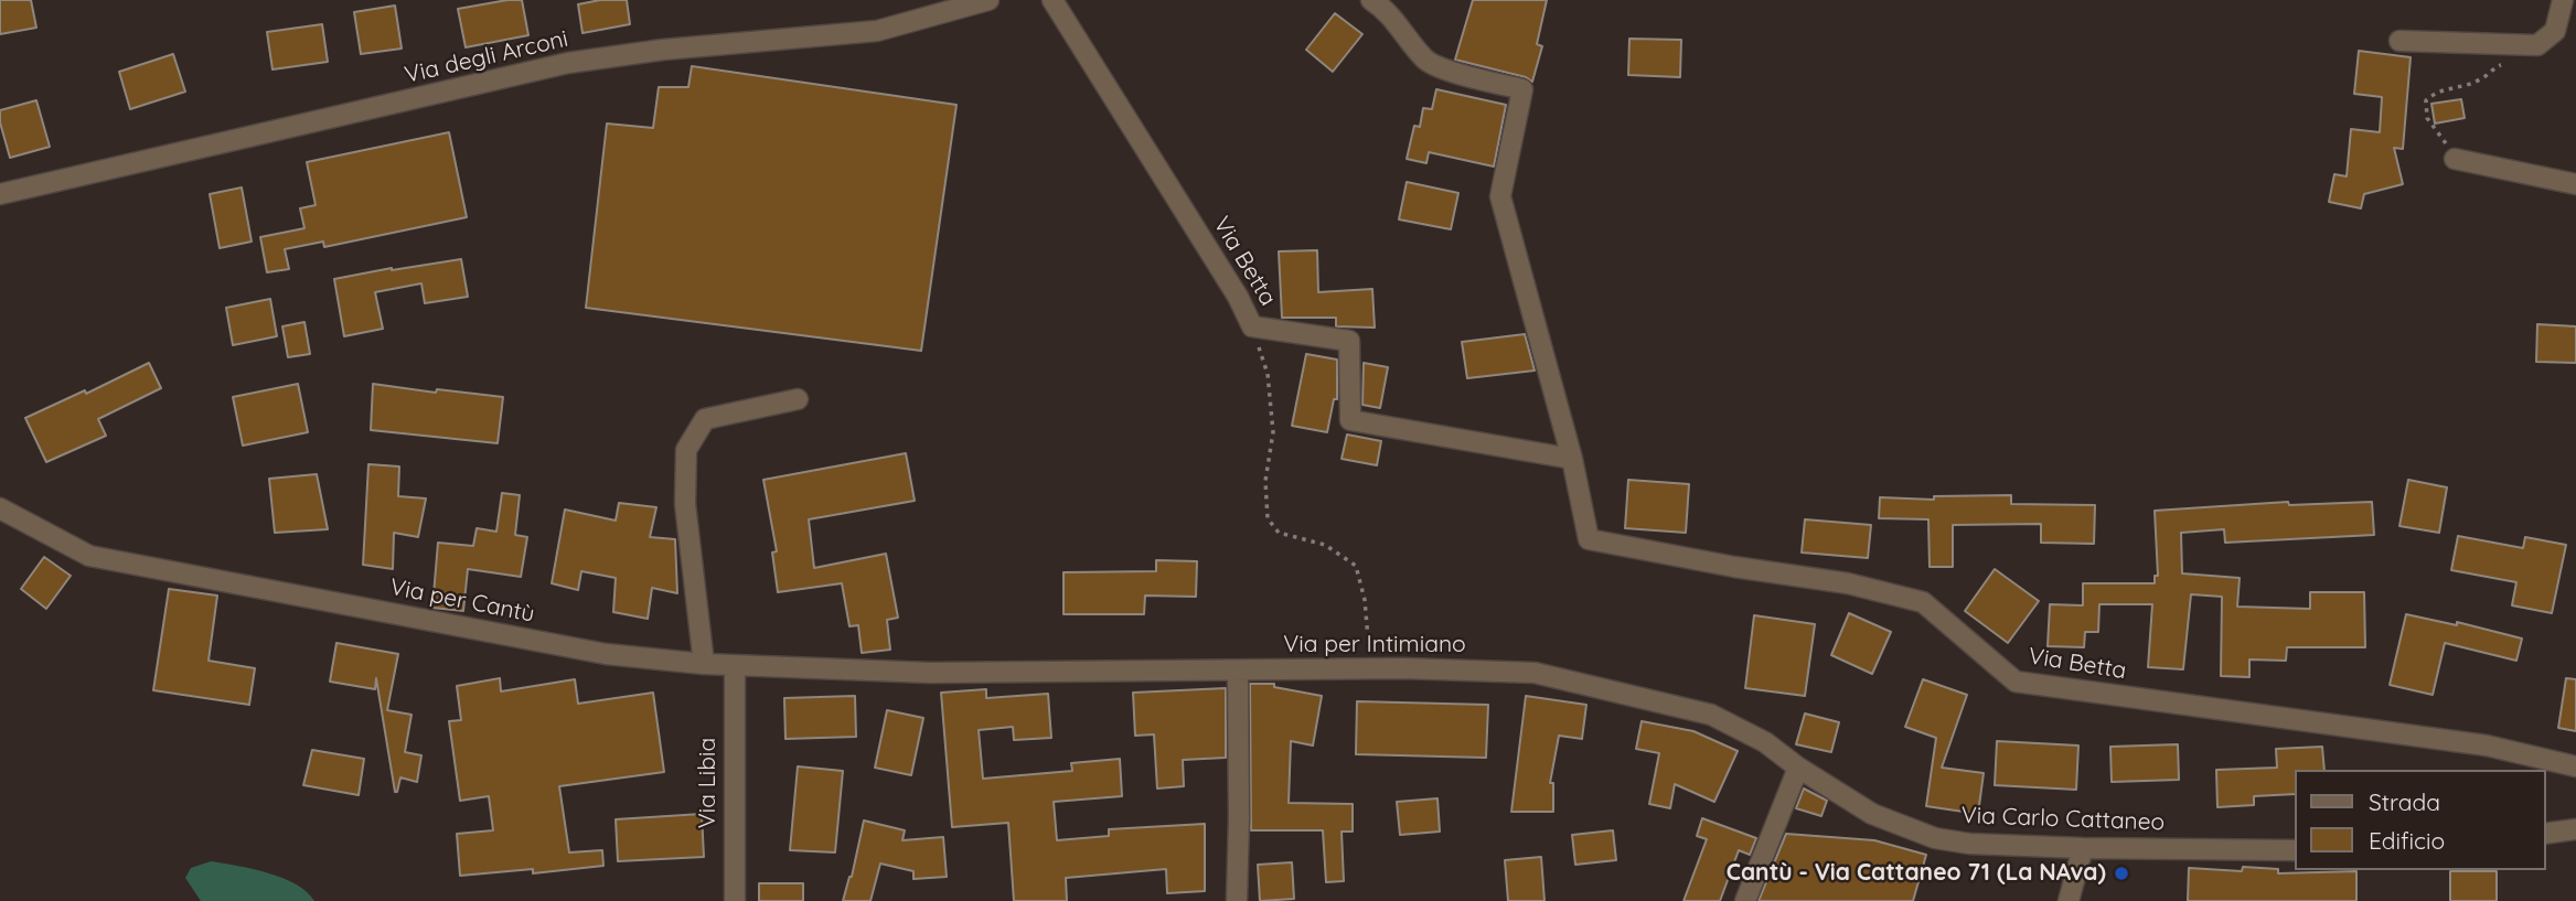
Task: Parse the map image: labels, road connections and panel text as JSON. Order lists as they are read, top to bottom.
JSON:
{
  "streets": {
    "street": [
      "Via degli Arconi",
      "Via Betta",
      "Via per Cantù",
      "Via per Intimiano",
      "Via Libia",
      "Via Carlo Cattaneo"
    ]
  },
  "crossings": [
    ["Via per Cantù", "Via per Intimiano"],
    ["Via per Cantù", "Via Libia"],
    ["Via per Intimiano", "Via Carlo Cattaneo"]
  ],
  "places": ["Cantù - Via Cattaneo 71 (La NAva)"],
  "legend": ["Strada", "Edificio"]
}
